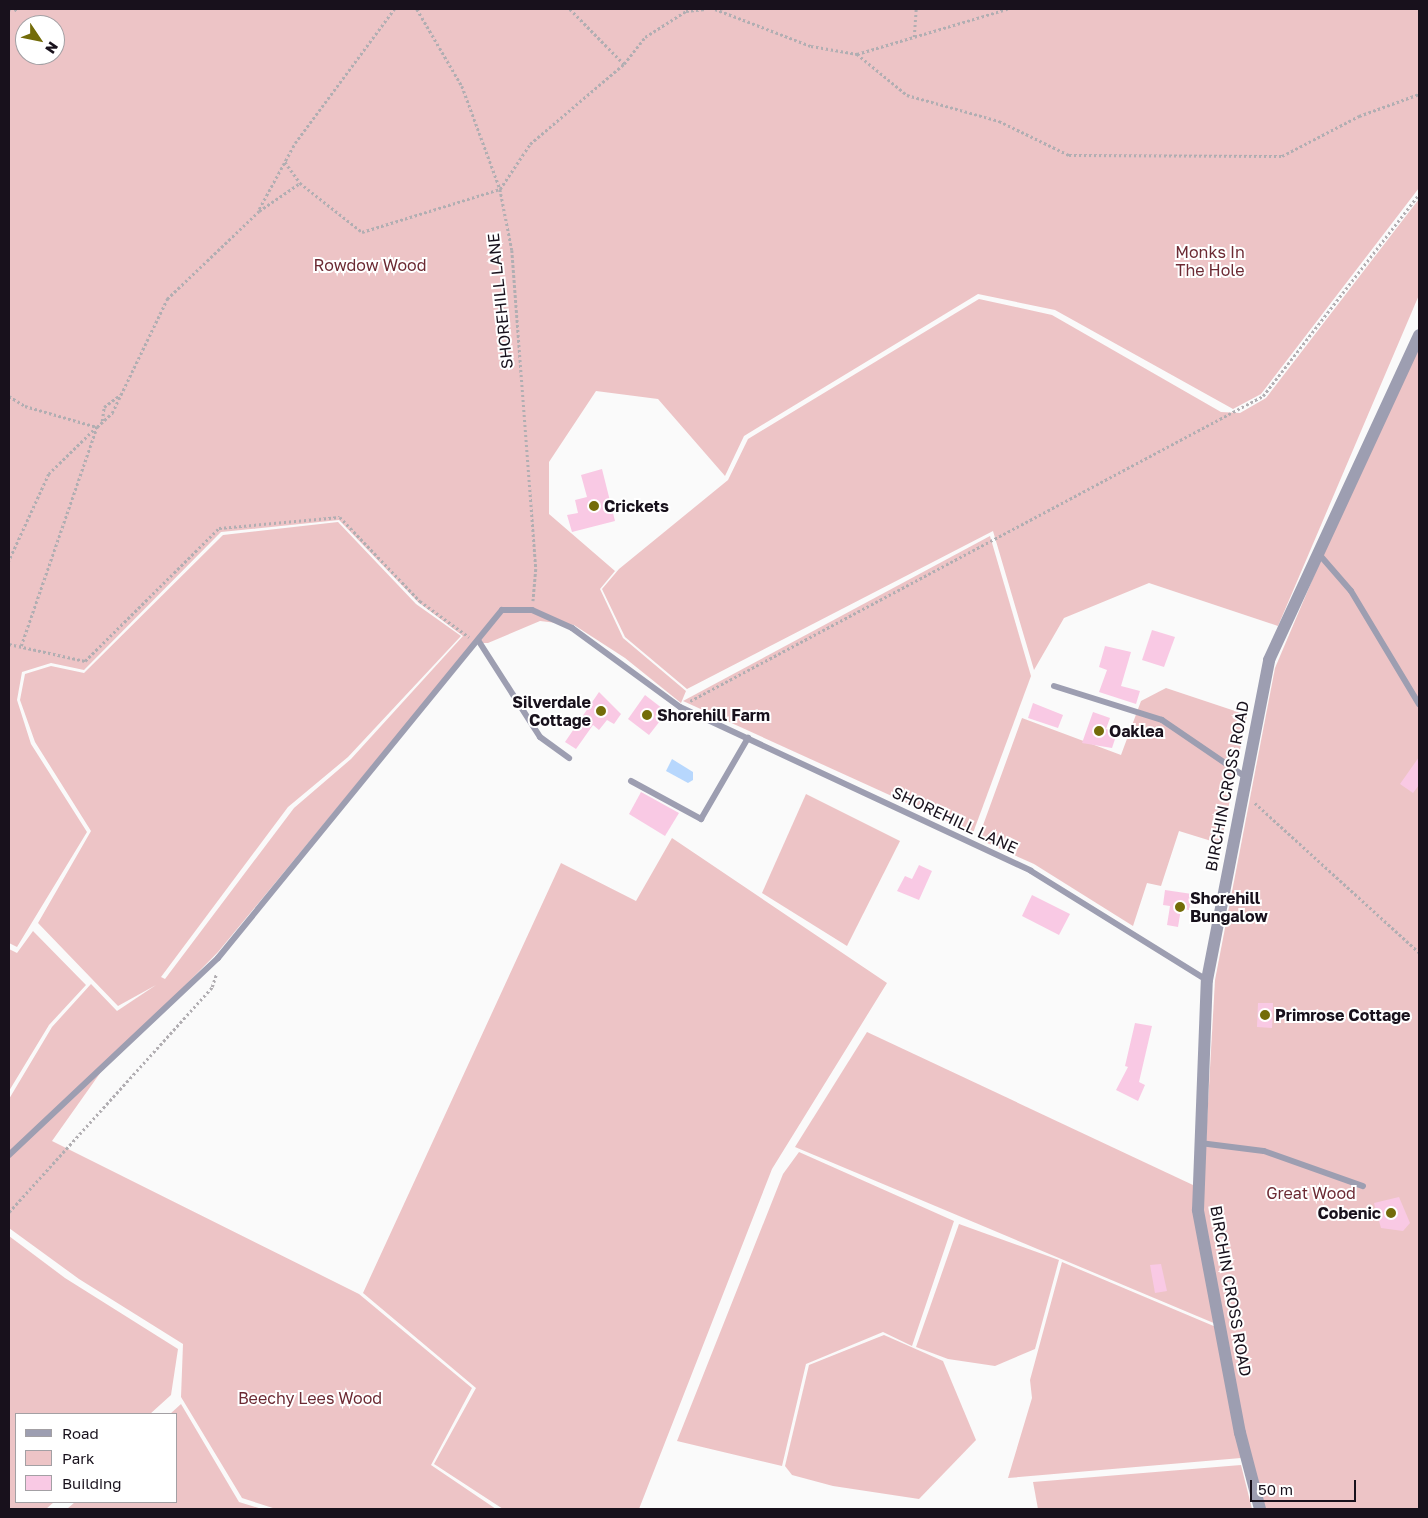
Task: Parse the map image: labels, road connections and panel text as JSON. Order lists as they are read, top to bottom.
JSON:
{
  "streets": {
    "street": ["BIRCHIN CROSS ROAD"],
    "lane": ["SHOREHILL LANE"]
  },
  "crossings": [
    ["SHOREHILL LANE", "BIRCHIN CROSS ROAD"]
  ],
  "parks": [
    "Monks In The Hole",
    "Rowdow Wood",
    "Great Wood",
    "Beechy Lees Wood"
  ],
  "places": [
    "Crickets",
    "Silverdale Cottage",
    "Shorehill Farm",
    "Oaklea",
    "Shorehill Bungalow",
    "Primrose Cottage",
    "Cobenic"
  ],
  "legend": ["Road", "Park", "Building"],
  "scale_bar": "50 m",
  "north": "bottom right"
}
